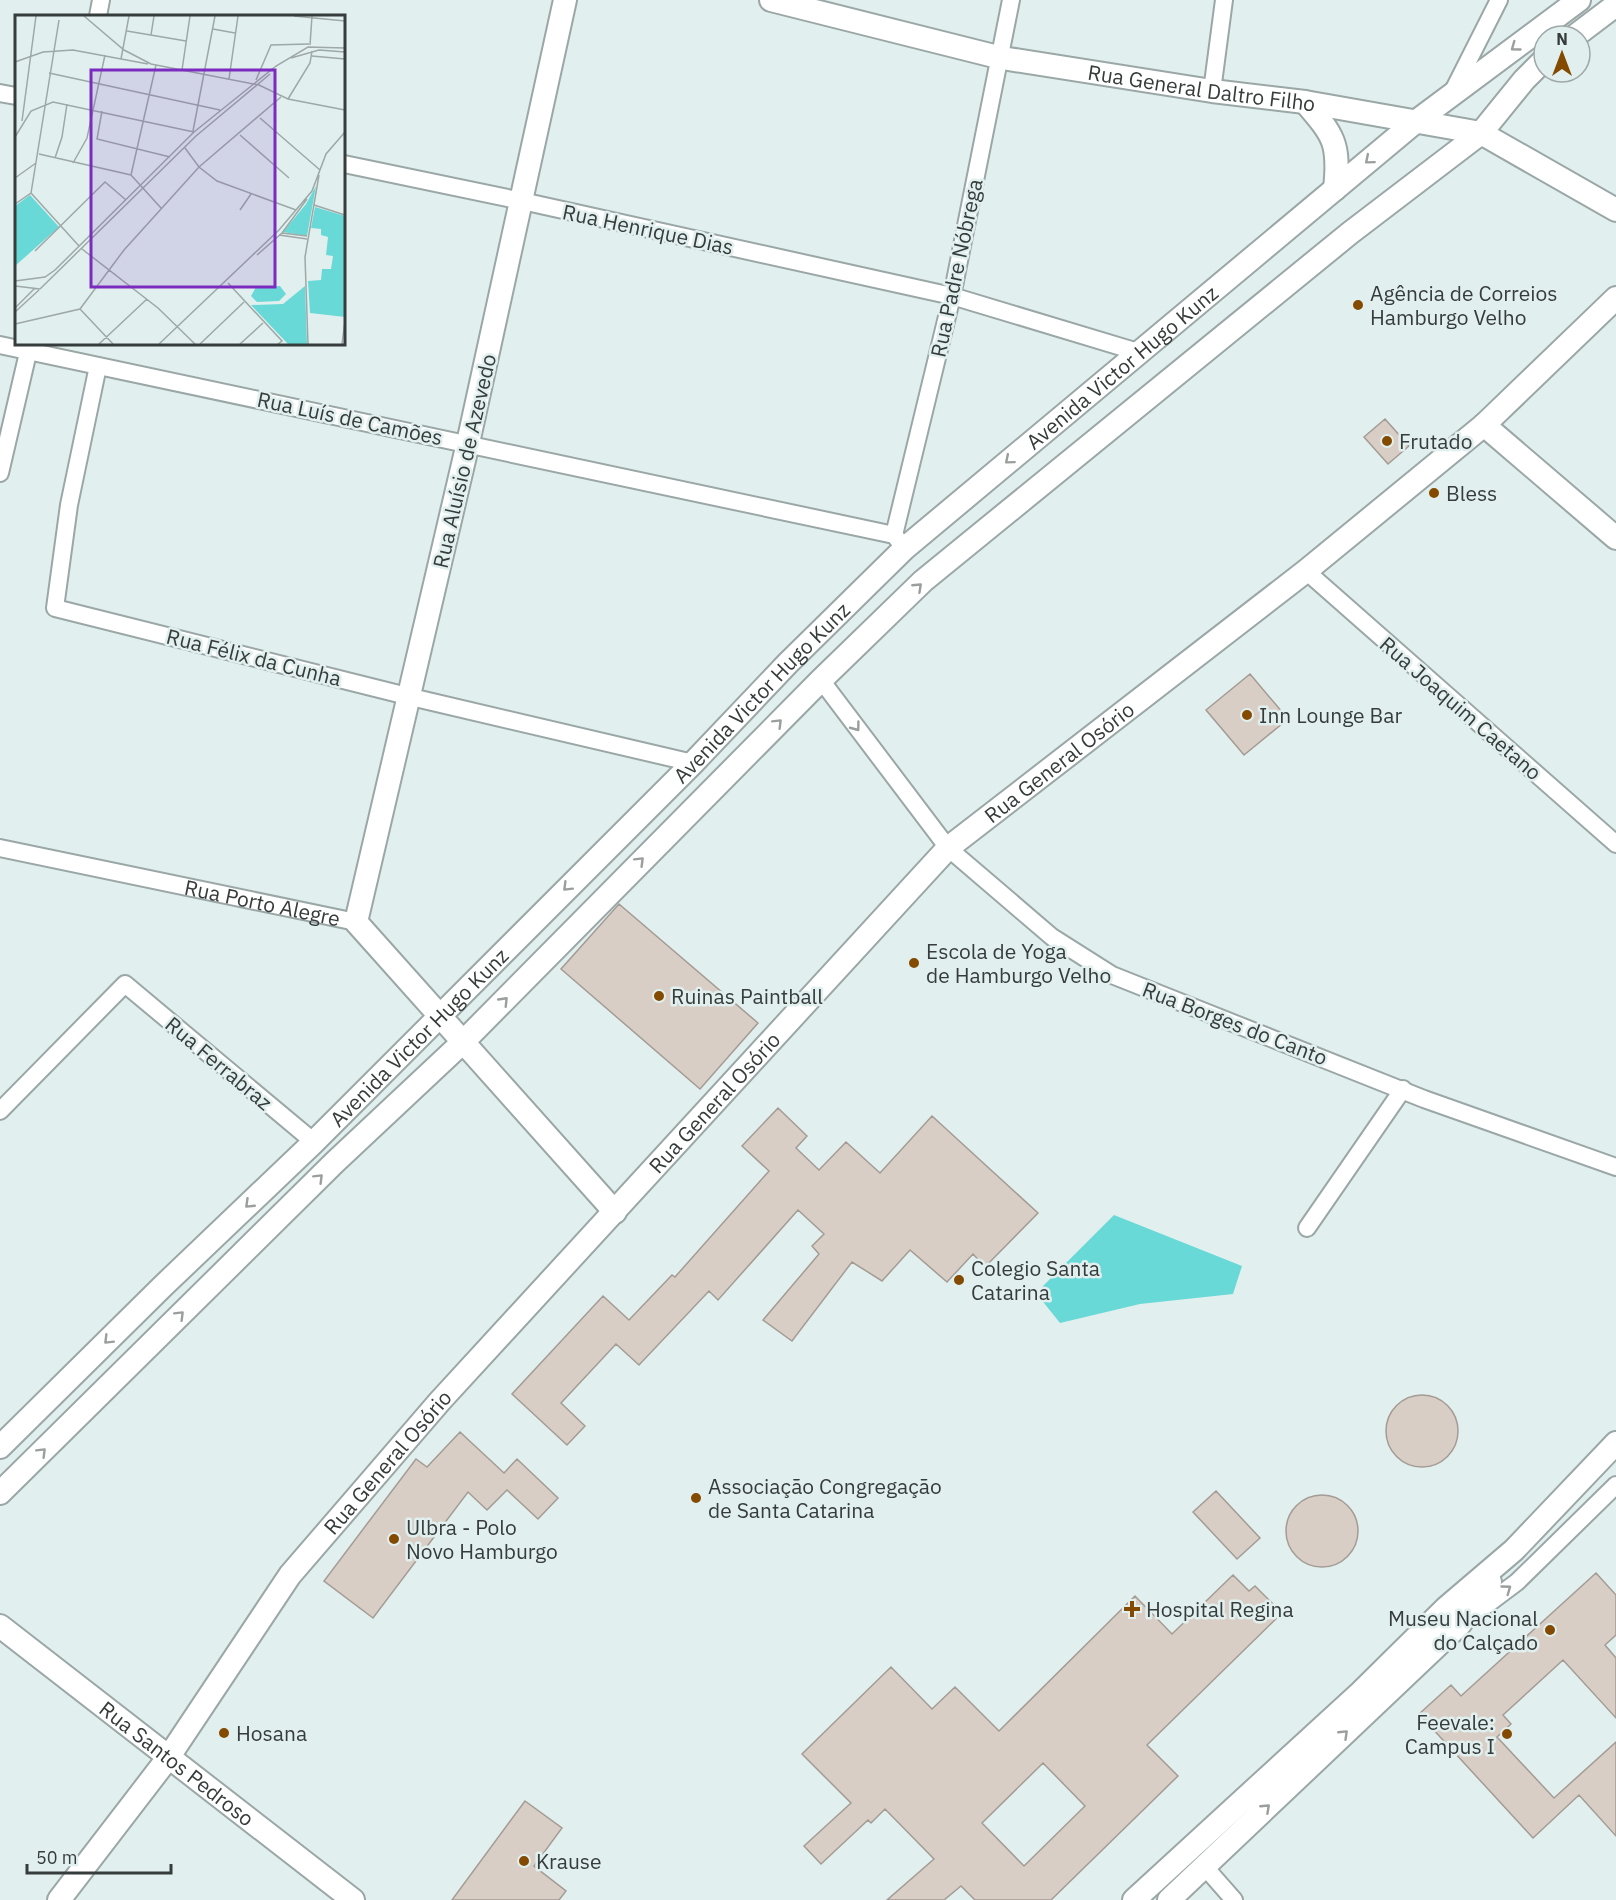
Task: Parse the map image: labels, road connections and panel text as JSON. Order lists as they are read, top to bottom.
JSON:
{
  "streets": {
    "main road": [
      "Rua General Daltro Filho",
      "Avenida Victor Hugo Kunz",
      "Rua Aluísio de Azevedo",
      "Rua General Osório",
      "Rua Porto Alegre",
      "Rua Santos Pedroso"
    ],
    "street": [
      "Rua Henrique Dias",
      "Rua Padre Nóbrega",
      "Rua Luís de Camões",
      "Rua Félix da Cunha",
      "Rua Joaquim Caetano",
      "Rua Borges do Canto",
      "Rua Ferrabraz"
    ]
  },
  "crossings": [
    ["Rua General Daltro Filho", "Rua Padre Nóbrega"],
    ["Rua General Daltro Filho", "Avenida Victor Hugo Kunz"],
    ["Rua Henrique Dias", "Rua Padre Nóbrega"],
    ["Rua Henrique Dias", "Avenida Victor Hugo Kunz"],
    ["Rua Henrique Dias", "Rua Aluísio de Azevedo"],
    ["Rua Padre Nóbrega", "Avenida Victor Hugo Kunz"],
    ["Rua Padre Nóbrega", "Rua Luís de Camões"],
    ["Avenida Victor Hugo Kunz", "Rua Luís de Camões"],
    ["Avenida Victor Hugo Kunz", "Rua Félix da Cunha"],
    ["Avenida Victor Hugo Kunz", "Rua Porto Alegre"],
    ["Avenida Victor Hugo Kunz", "Rua Borges do Canto"],
    ["Avenida Victor Hugo Kunz", "Rua Ferrabraz"],
    ["Rua Luís de Camões", "Rua Aluísio de Azevedo"],
    ["Rua Luís de Camões", "Rua Félix da Cunha"],
    ["Rua Aluísio de Azevedo", "Rua Félix da Cunha"],
    ["Rua Aluísio de Azevedo", "Rua Porto Alegre"],
    ["Rua Joaquim Caetano", "Rua General Osório"],
    ["Rua General Osório", "Rua Porto Alegre"],
    ["Rua General Osório", "Rua Borges do Canto"],
    ["Rua General Osório", "Rua Santos Pedroso"]
  ],
  "places": {
    "other": [
      "Agência de Correios Hamburgo Velho",
      "Frutado",
      "Bless",
      "Inn Lounge Bar",
      "Escola de Yoga de Hamburgo Velho",
      "Ruinas Paintball",
      "Colegio Santa Catarina",
      "Associação Congregação de Santa Catarina",
      "Ulbra - Polo Novo Hamburgo",
      "Museu Nacional do Calçado",
      "Hosana",
      "Feevale: Campus I",
      "Krause"
    ],
    "health": ["Hospital Regina"]
  },
  "scale_bar": "50 m",
  "north": "top"
}
